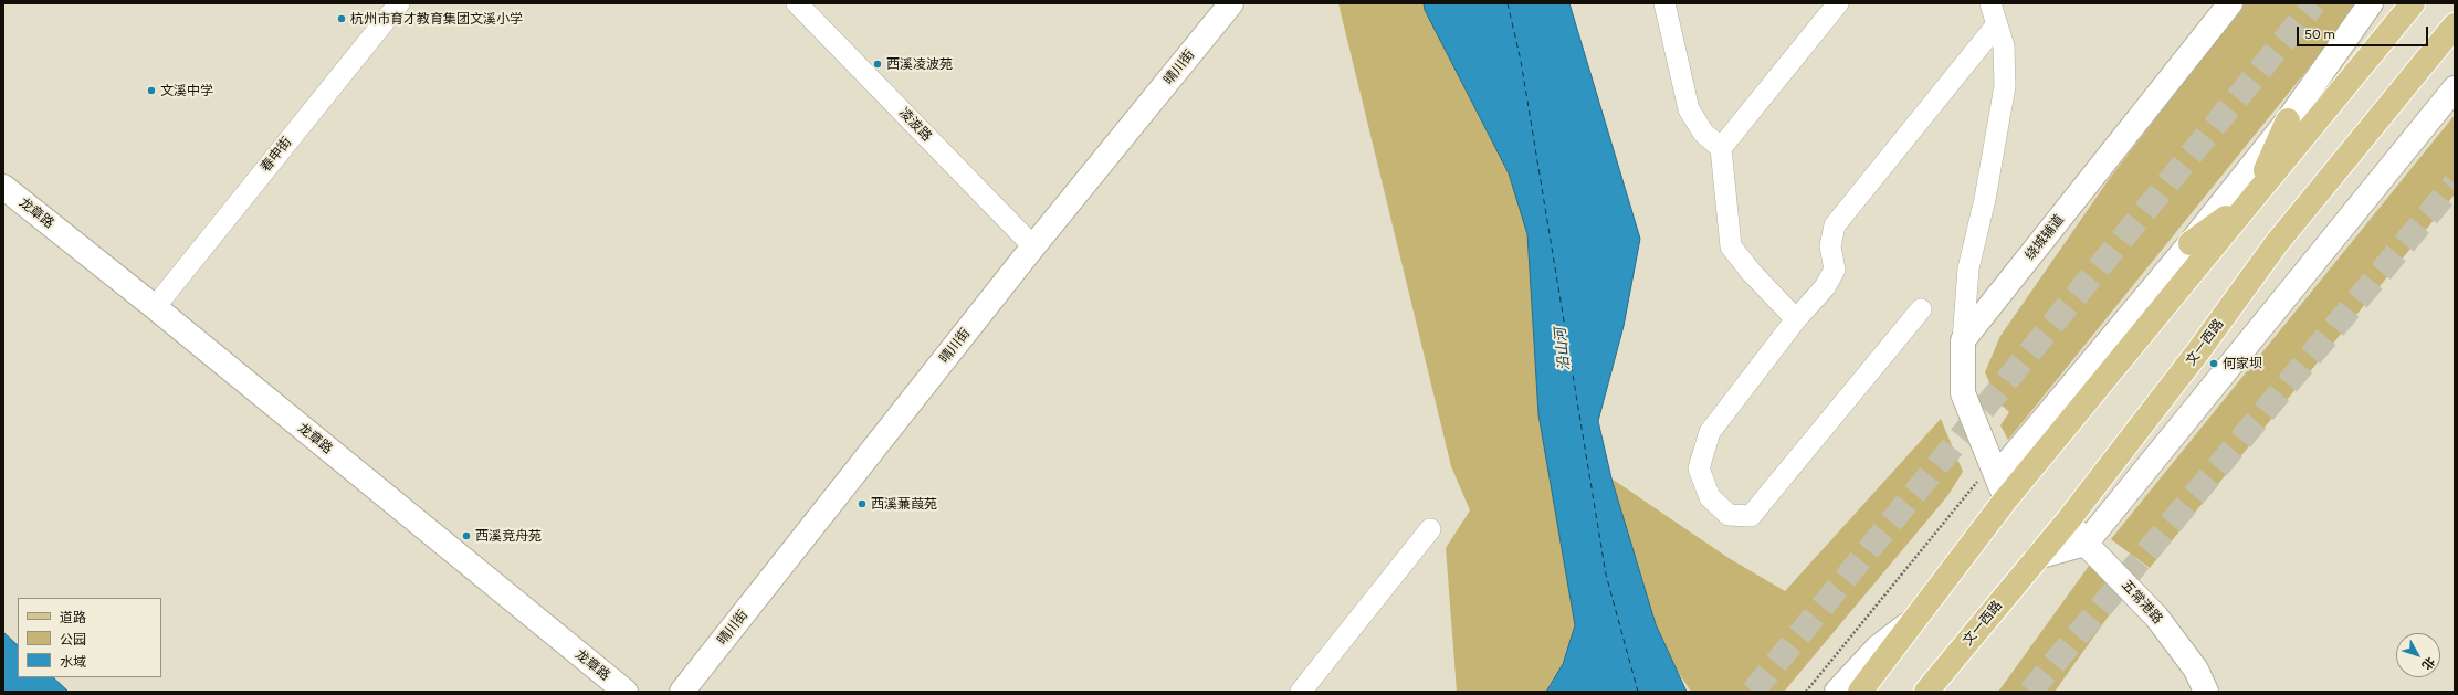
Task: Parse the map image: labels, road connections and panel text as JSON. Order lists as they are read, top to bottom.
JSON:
{
  "streets": {
    "main road": ["文一西路"],
    "street": [
      "晴川街",
      "凌波路",
      "春申街",
      "龙章路",
      "绕城辅道",
      "五常港路"
    ]
  },
  "crossings": [
    ["晴川街", "凌波路"],
    ["春申街", "龙章路"],
    ["文一西路", "五常港路"]
  ],
  "water": ["沿山河"],
  "places": [
    "杭州市育才教育集团文溪小学",
    "西溪凌波苑",
    "文溪中学",
    "何家坝",
    "西溪蒹葭苑",
    "西溪竞舟苑"
  ],
  "legend": ["道路", "公园", "水域"],
  "scale_bar": "50 m",
  "north": "bottom right"
}
